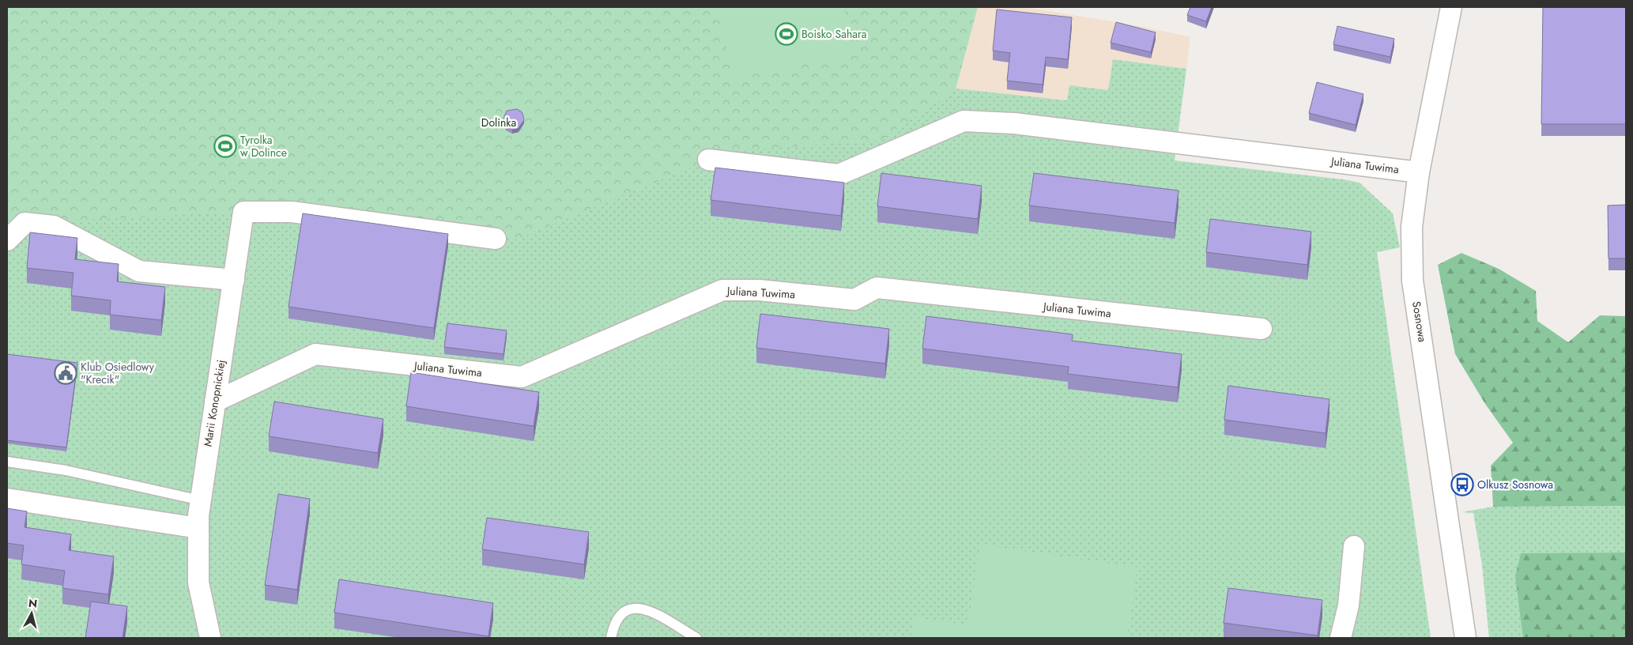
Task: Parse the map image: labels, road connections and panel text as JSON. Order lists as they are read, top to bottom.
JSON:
{
  "streets": {
    "street": ["Juliana Tuwima", "Sosnowa", "Marii Konopnickiej"]
  },
  "crossings": [
    ["Juliana Tuwima", "Sosnowa"],
    ["Juliana Tuwima", "Marii Konopnickiej"]
  ],
  "parks": ["Dolinka"],
  "places": {
    "sports": ["Boisko Sahara", "Tyrolka w Dolince"],
    "public building": ["Klub Osiedlowy \"Krecik\""],
    "bus stop": ["Olkusz Sosnowa"]
  },
  "north": "top"
}
